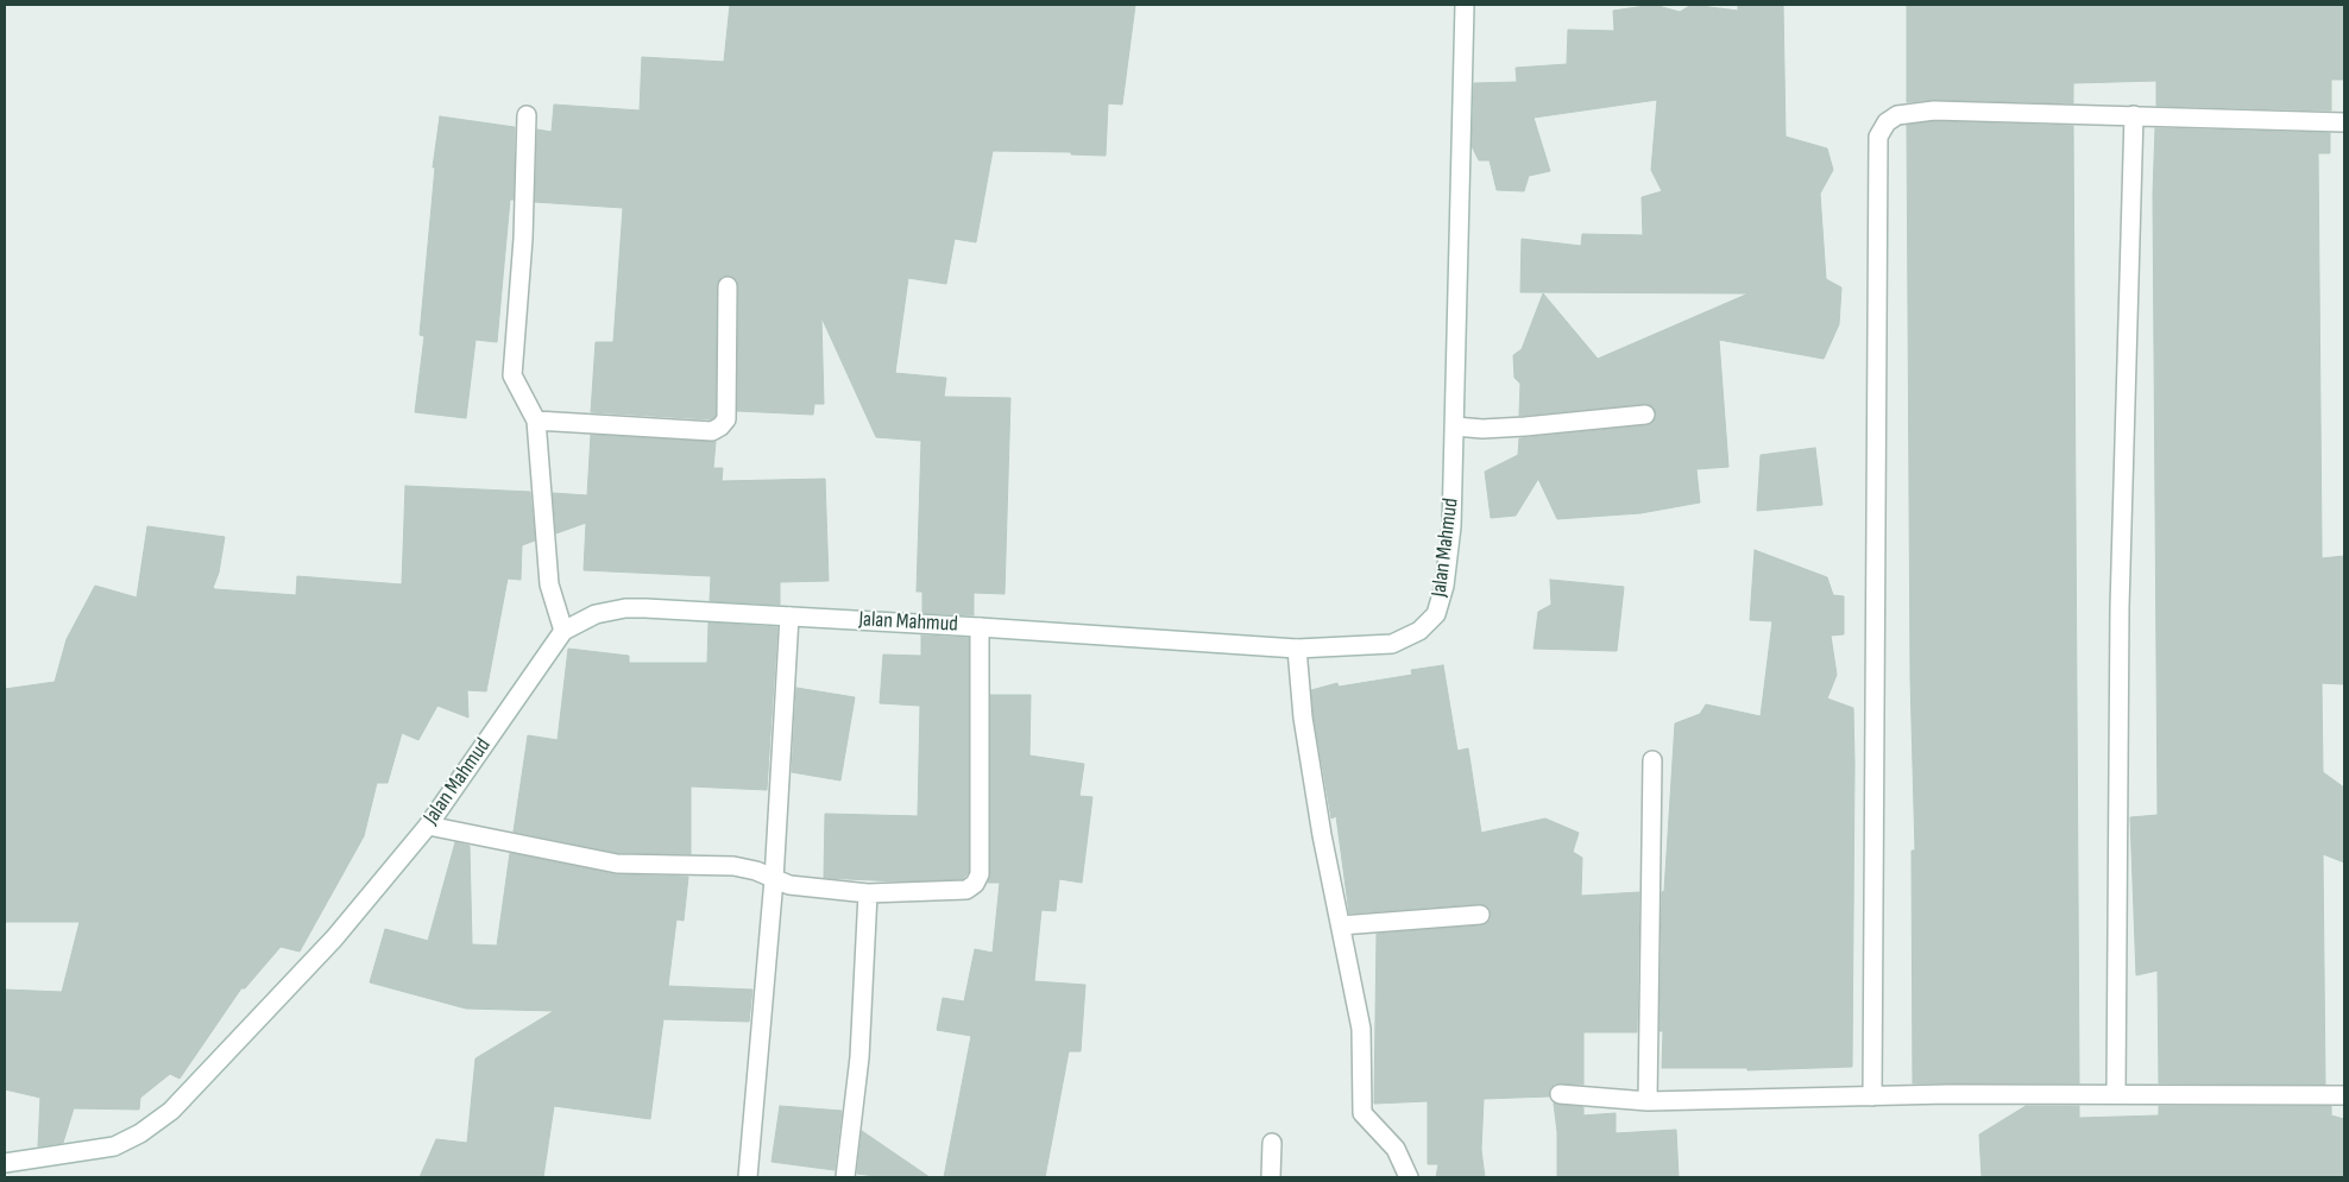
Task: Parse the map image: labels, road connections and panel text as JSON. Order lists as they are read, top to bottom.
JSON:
{
  "streets": {
    "street": ["Jalan Mahmud"]
  }
}
